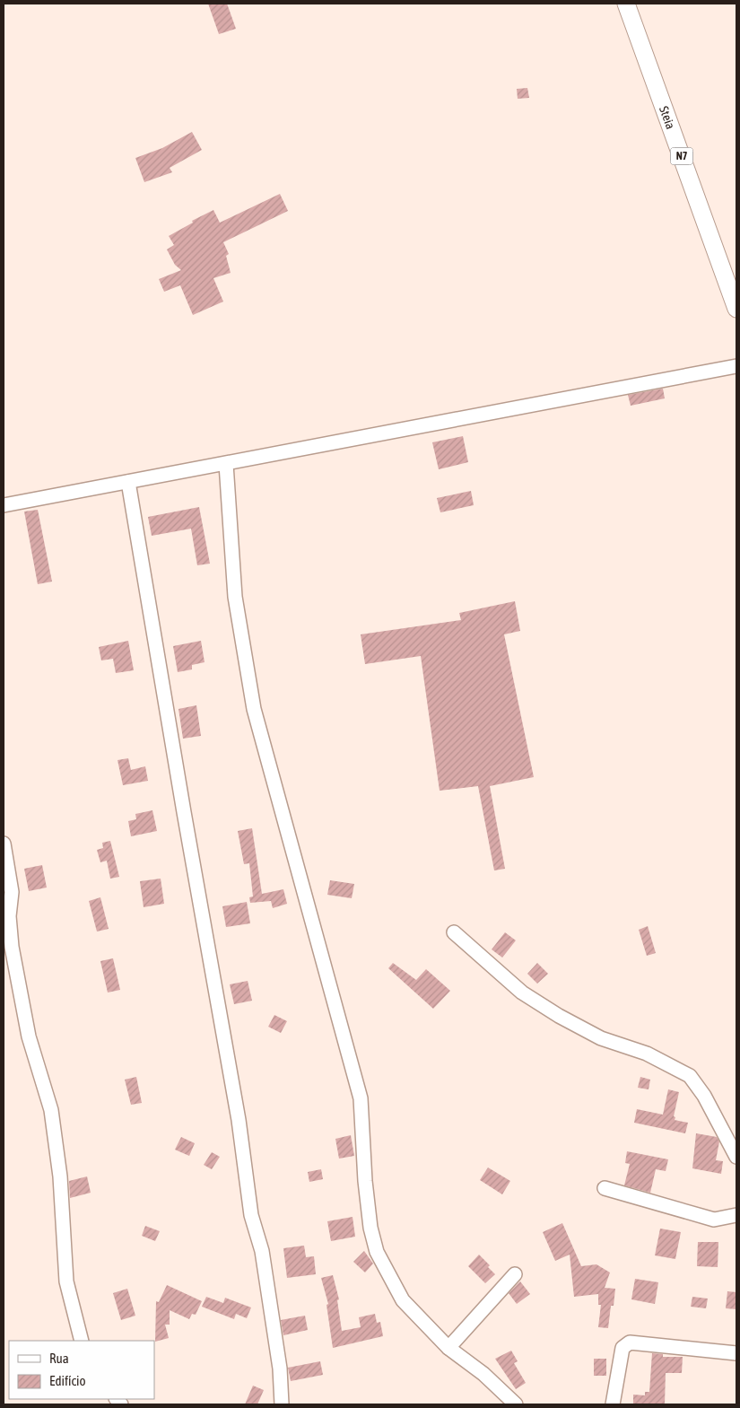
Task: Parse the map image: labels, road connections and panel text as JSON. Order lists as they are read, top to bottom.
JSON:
{
  "streets": {
    "main road": ["Steia", "N7"]
  },
  "legend": ["Rua", "Edifício"]
}
